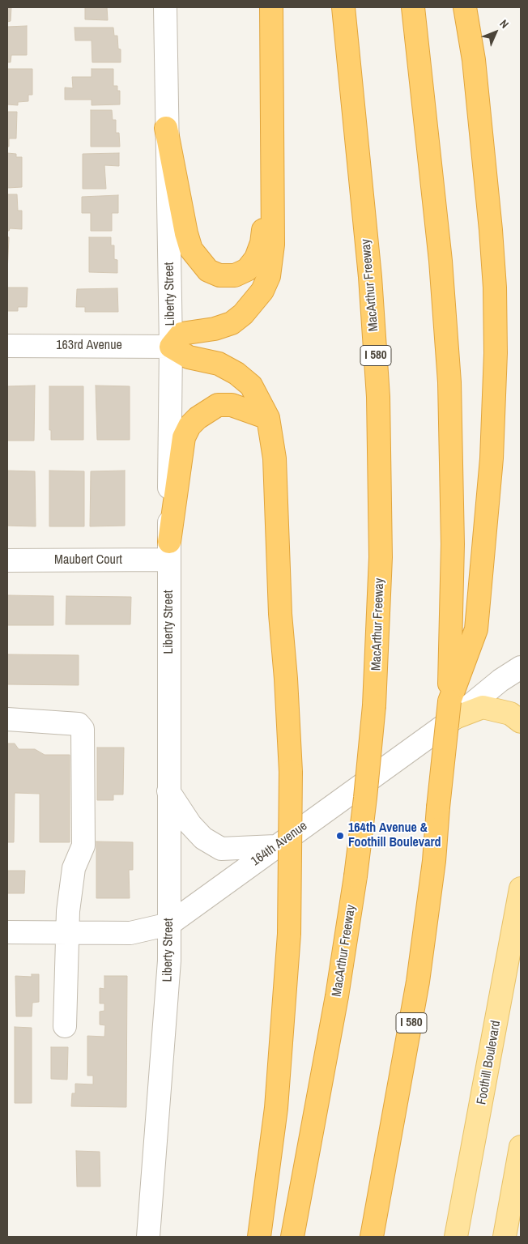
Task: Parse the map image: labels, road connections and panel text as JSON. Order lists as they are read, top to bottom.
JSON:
{
  "streets": {
    "highway": ["MacArthur Freeway", "I 580"],
    "main road": ["Foothill Boulevard"],
    "street": [
      "Liberty Street",
      "163rd Avenue",
      "Maubert Court",
      "164th Avenue"
    ]
  },
  "crossings": [
    ["Liberty Street", "163rd Avenue"],
    ["Liberty Street", "Maubert Court"],
    ["Liberty Street", "164th Avenue"],
    ["I 580", "164th Avenue"]
  ],
  "places": ["164th Avenue & Foothill Boulevard"],
  "north": "top right"
}
